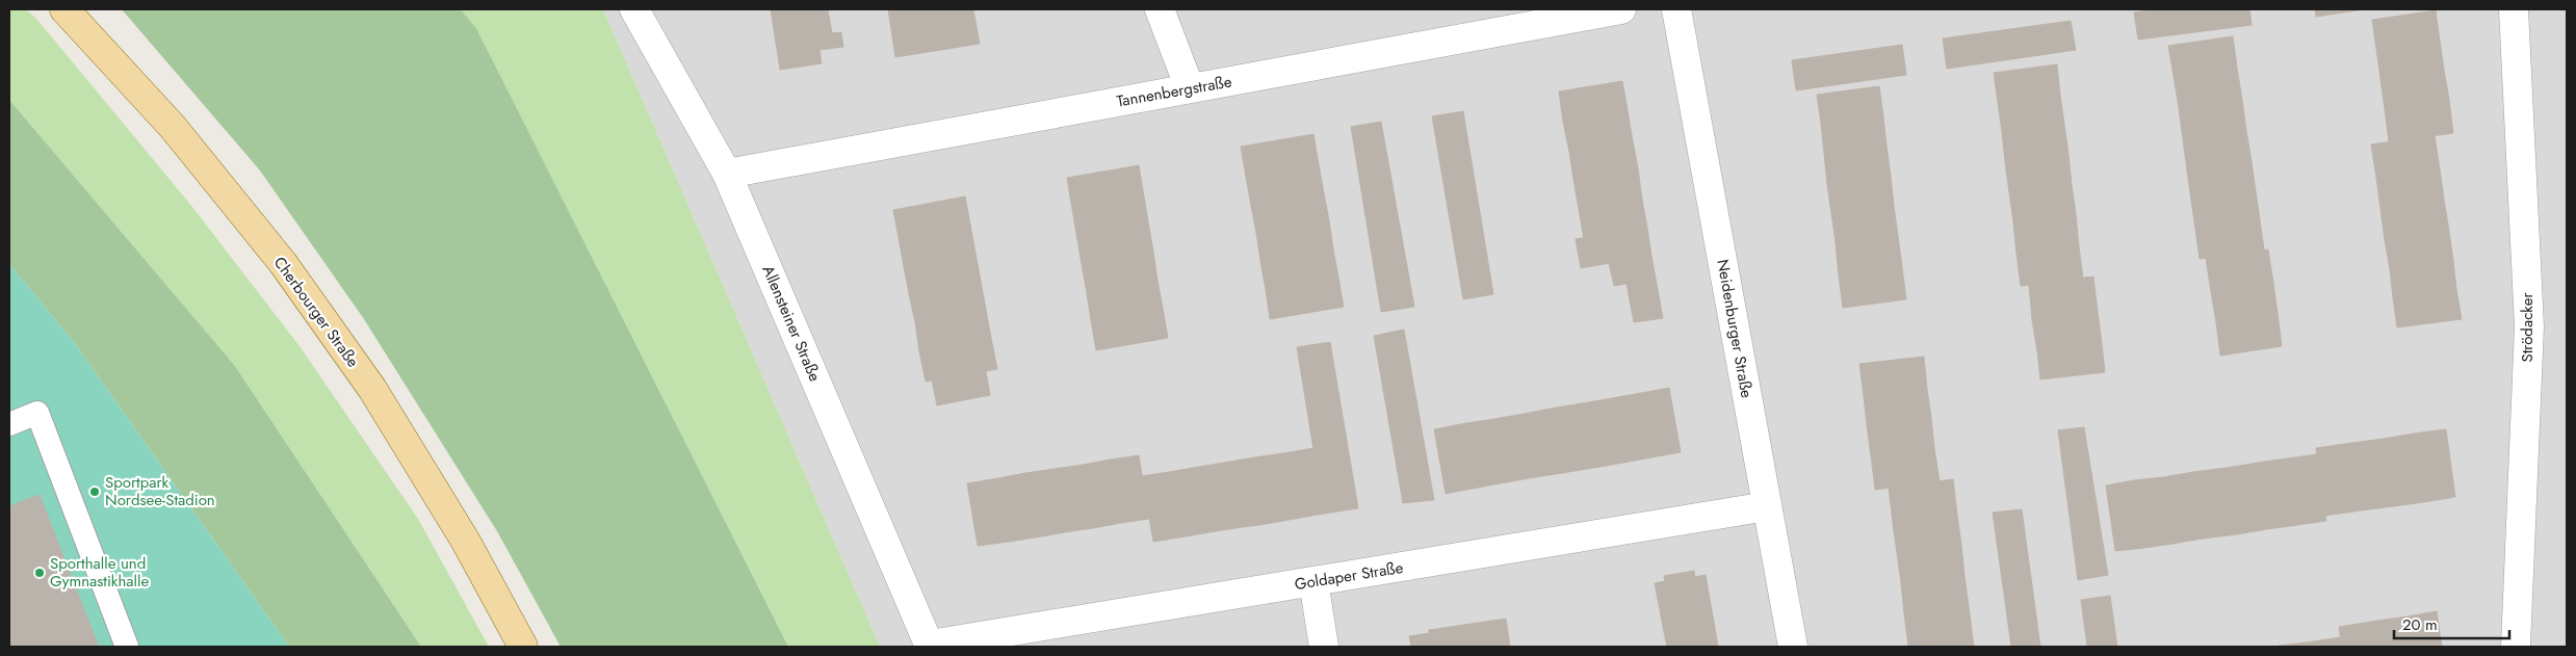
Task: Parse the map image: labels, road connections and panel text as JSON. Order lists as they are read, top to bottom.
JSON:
{
  "streets": {
    "main road": ["Cherbourger Straße"],
    "street": [
      "Tannenbergstraße",
      "Allensteiner Straße",
      "Strödacker",
      "Neidenburger Straße",
      "Goldaper Straße"
    ]
  },
  "crossings": [
    ["Tannenbergstraße", "Allensteiner Straße"],
    ["Allensteiner Straße", "Goldaper Straße"],
    ["Neidenburger Straße", "Goldaper Straße"]
  ],
  "places": ["Sportpark Nordsee-Stadion", "Sporthalle und Gymnastikhalle"],
  "scale_bar": "20 m"
}
